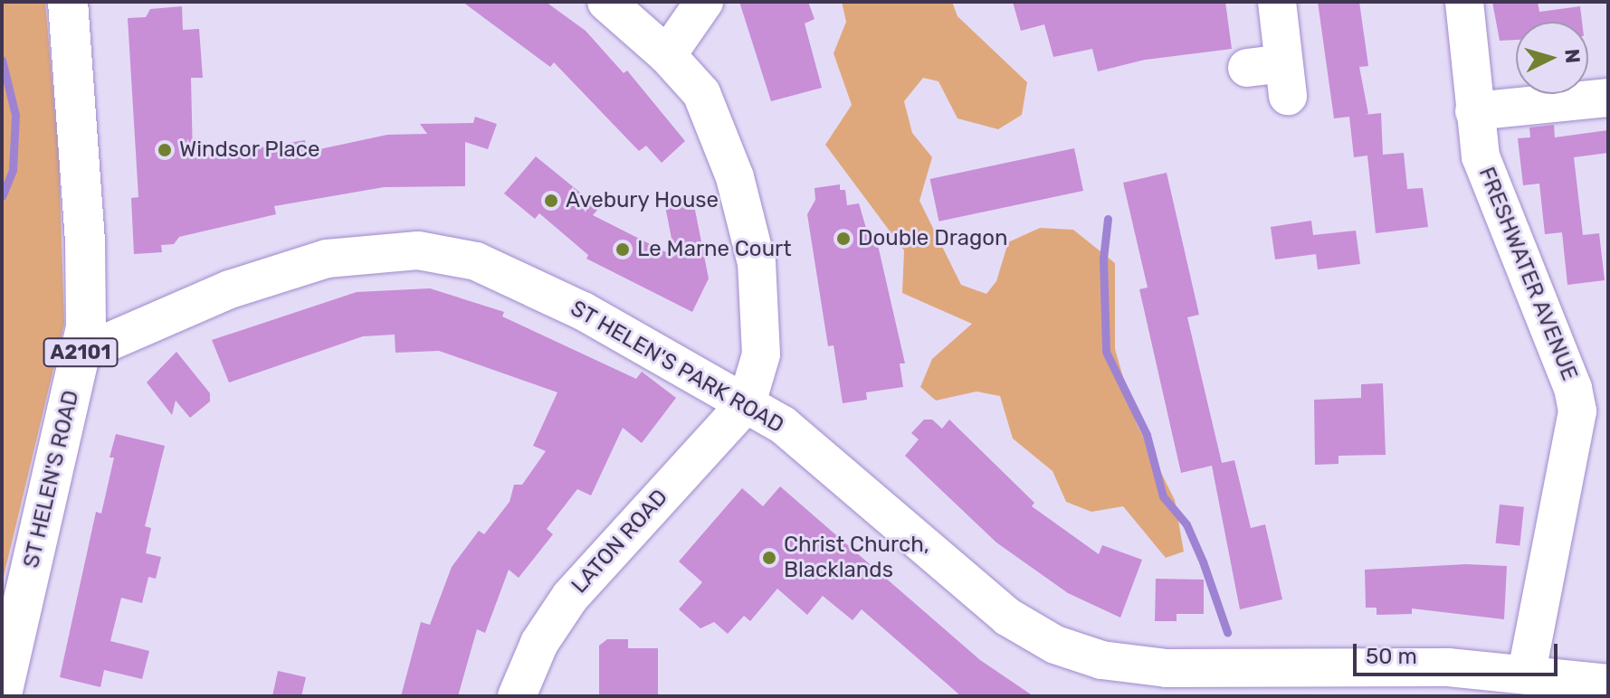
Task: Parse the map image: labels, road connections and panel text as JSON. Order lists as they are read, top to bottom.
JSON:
{
  "streets": {
    "main road": ["A2101", "ST HELEN'S ROAD"],
    "street": ["FRESHWATER AVENUE", "ST HELEN'S PARK ROAD", "LATON ROAD"]
  },
  "crossings": [
    ["FRESHWATER AVENUE", "ST HELEN'S PARK ROAD"],
    ["ST HELEN'S PARK ROAD", "ST HELEN'S ROAD"],
    ["ST HELEN'S PARK ROAD", "LATON ROAD"]
  ],
  "places": [
    "Windsor Place",
    "Avebury House",
    "Double Dragon",
    "Le Marne Court",
    "Christ Church, Blacklands"
  ],
  "scale_bar": "50 m",
  "north": "right"
}
